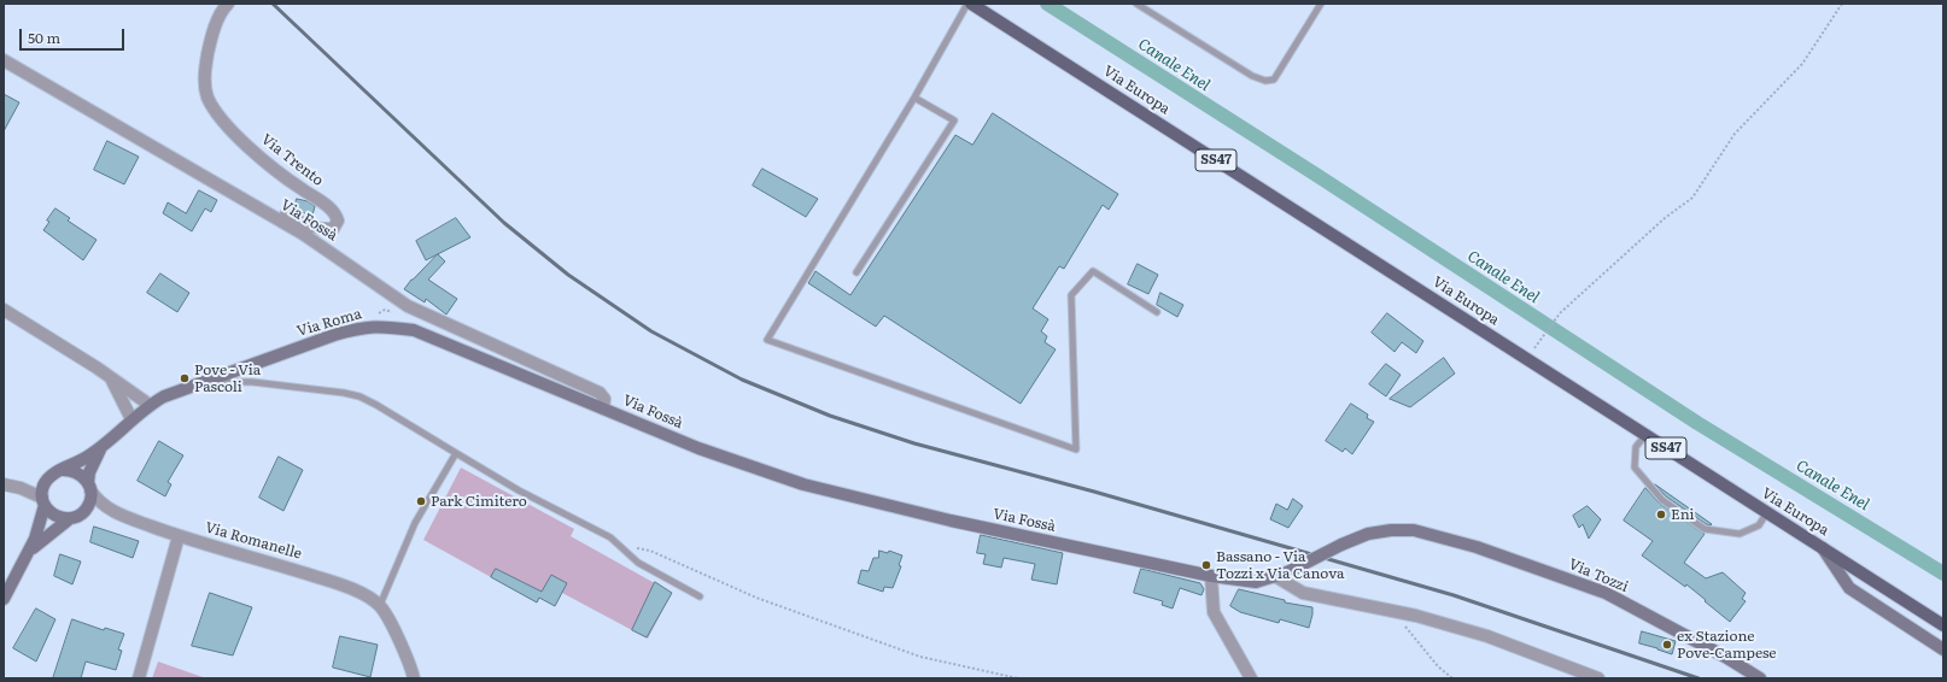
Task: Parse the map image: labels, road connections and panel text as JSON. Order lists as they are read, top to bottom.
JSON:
{
  "streets": {
    "main road": [
      "Via Europa",
      "SS47",
      "Via Fossà",
      "Via Roma",
      "Via Tozzi"
    ],
    "street": ["Via Trento", "Via Romanelle"]
  },
  "crossings": [
    ["Via Trento", "Via Fossà"],
    ["Via Fossà", "Via Roma"],
    ["Via Fossà", "Via Tozzi"]
  ],
  "water": ["Canale Enel"],
  "places": [
    "Pove - Via Pascoli",
    "Park Cimitero",
    "Eni",
    "Bassano - Via Tozzi x Via Canova",
    "ex Stazione Pove-Campese"
  ],
  "scale_bar": "50 m"
}
